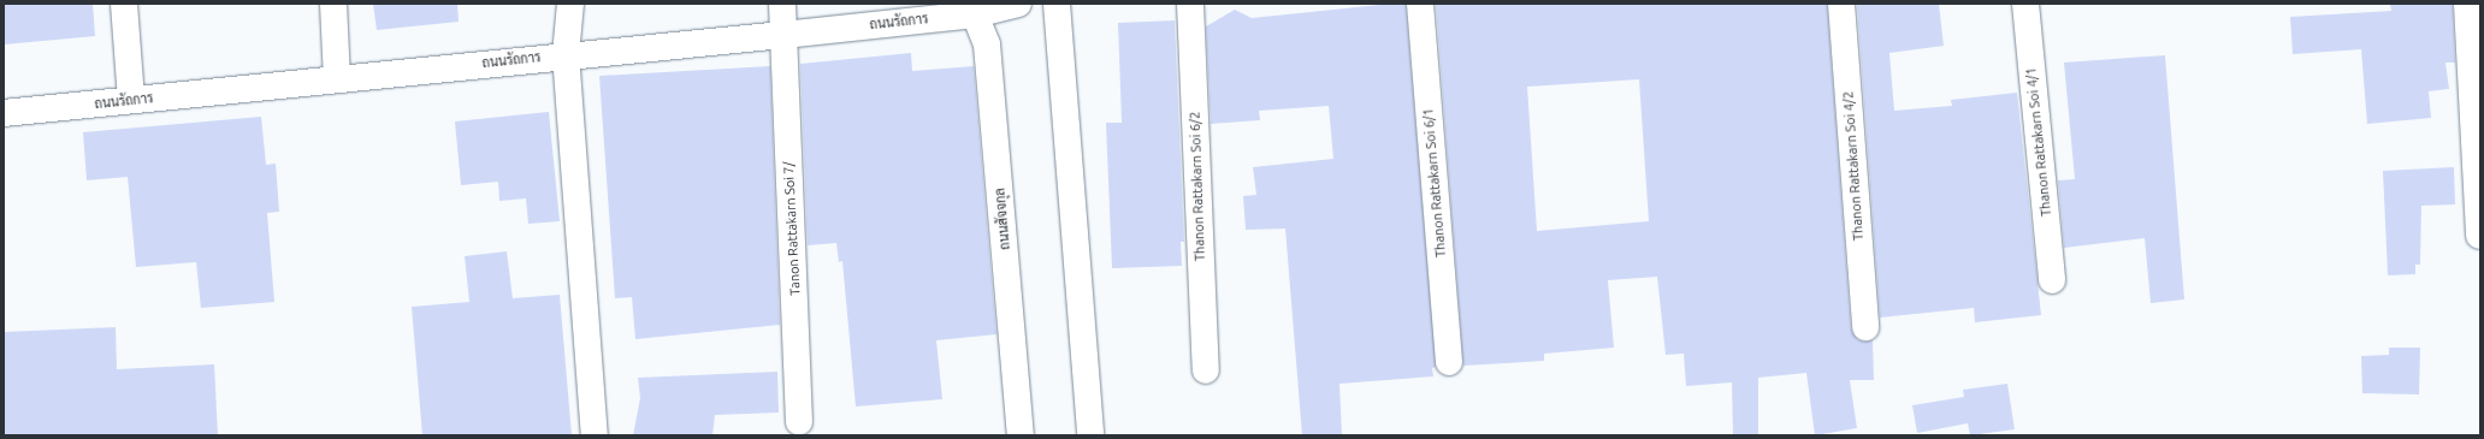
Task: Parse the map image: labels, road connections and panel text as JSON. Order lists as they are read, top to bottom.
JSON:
{
  "streets": {
    "street": [
      "ถนนรัถการ",
      "Thanon Rattakarn Soi 4/1",
      "Thanon Rattakarn Soi 4/2",
      "Thanon Rattakarn Soi 6/1",
      "Thanon Rattakarn Soi 6/2",
      "ถนนสัจจกุล",
      "Tanon Rattakarn Soi 7/"
    ]
  },
  "crossings": [
    ["ถนนรัถการ", "ถนนสัจจกุล"],
    ["ถนนรัถการ", "Tanon Rattakarn Soi 7/"]
  ]
}
